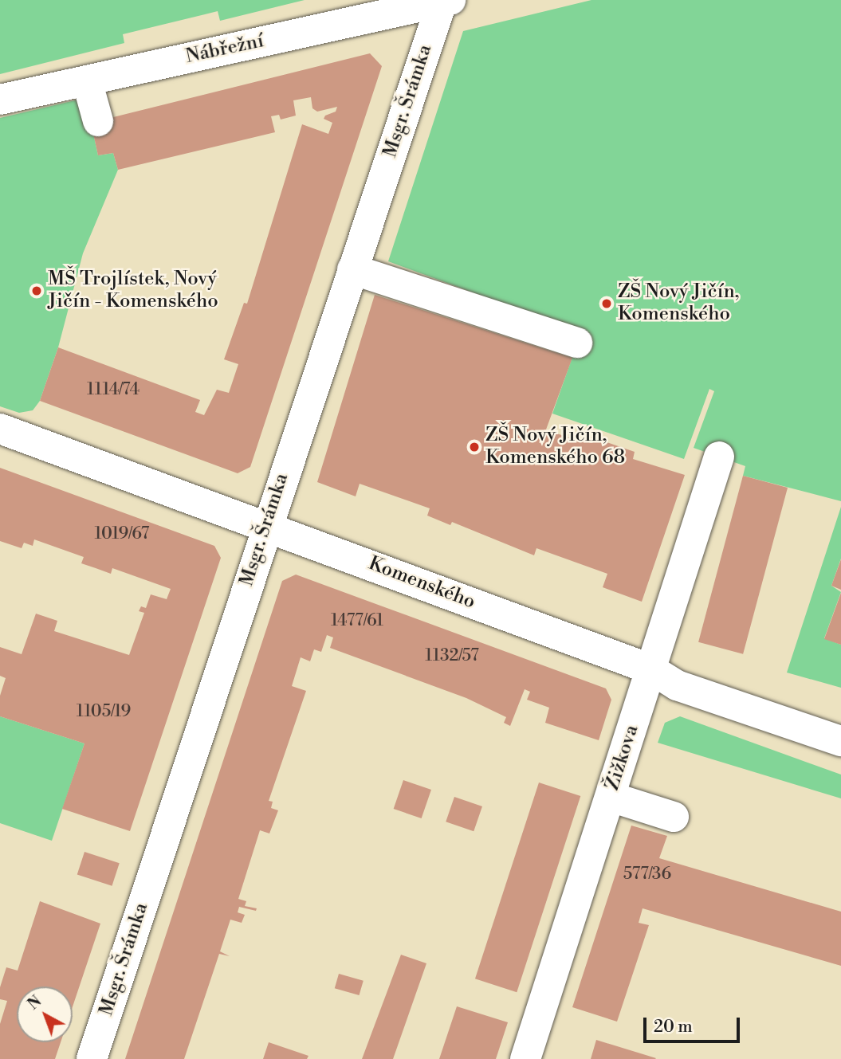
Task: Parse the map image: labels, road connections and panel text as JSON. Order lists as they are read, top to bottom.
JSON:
{
  "streets": {
    "street": [
      "Nábřežní",
      "Msgr. Šrámka",
      "Komenského",
      "Žižkova"
    ]
  },
  "crossings": [
    ["Nábřežní", "Msgr. Šrámka"],
    ["Msgr. Šrámka", "Komenského"],
    ["Komenského", "Žižkova"]
  ],
  "places": ["MŠ Trojlístek, Nový Jičín - Komenského", "ZŠ Nový Jičín, Komenského", "ZŠ Nový Jičín, Komenského 68"],
  "house_numbers": [
    "1114/74",
    "1019/67",
    "1477/61",
    "1132/57",
    "1105/19",
    "577/36"
  ],
  "scale_bar": "20 m",
  "north": "top left"
}
